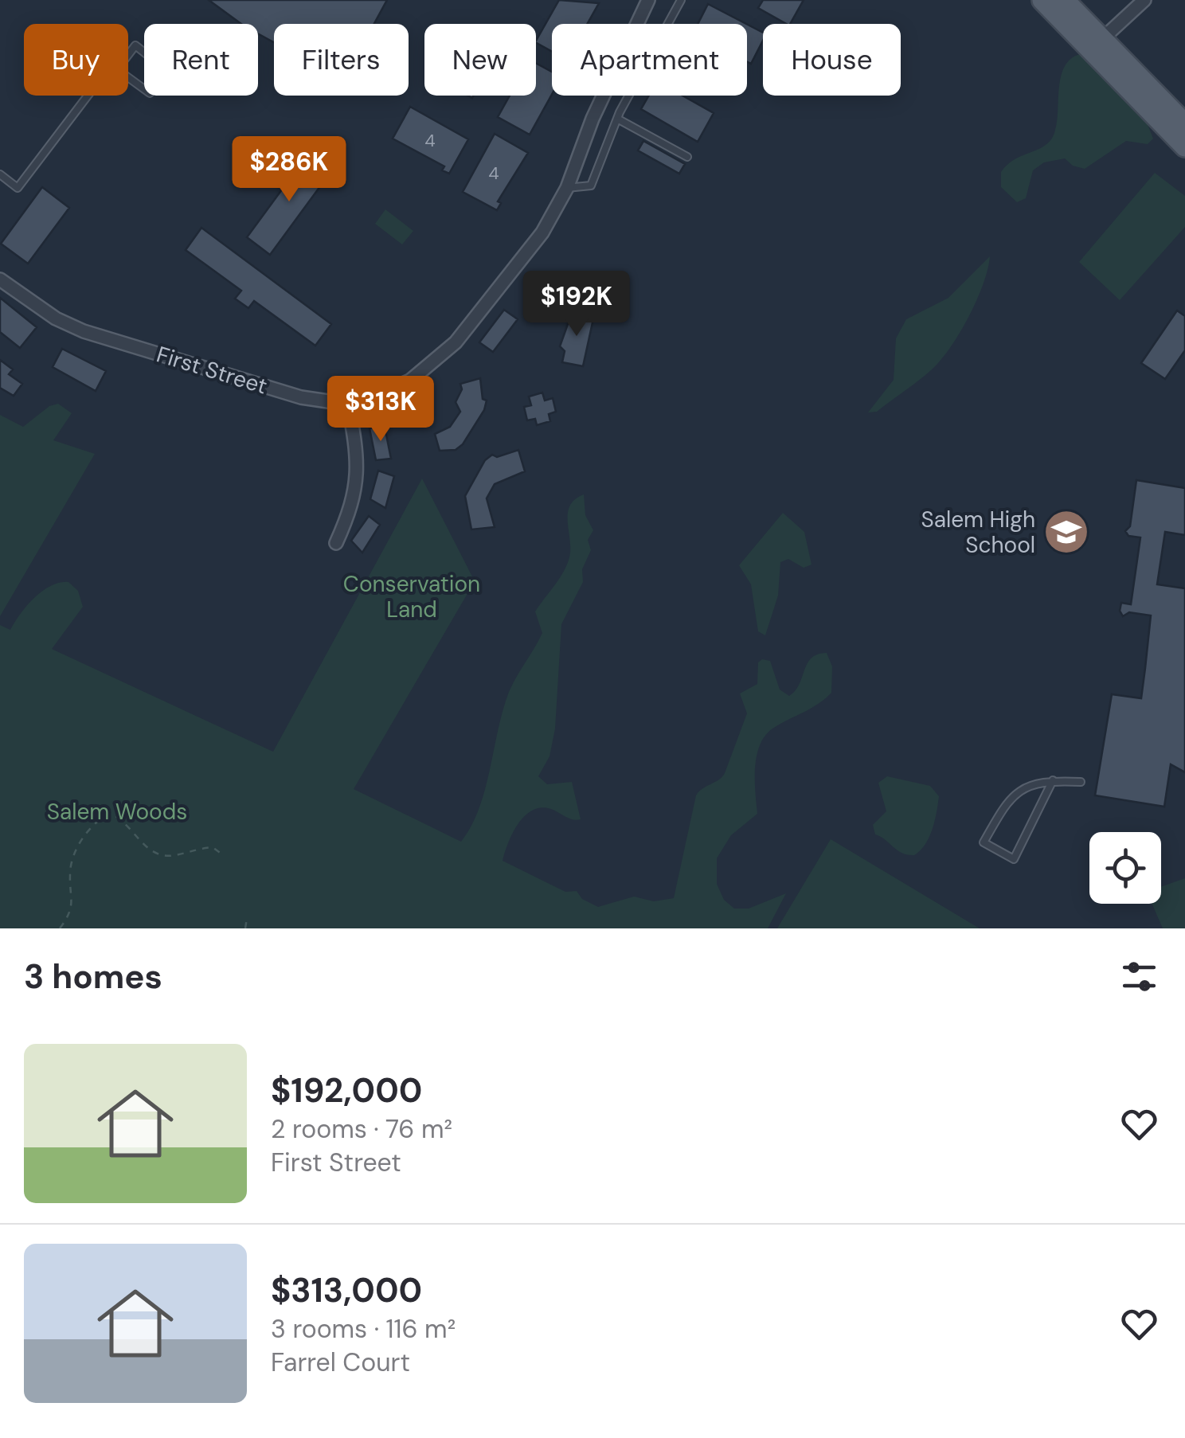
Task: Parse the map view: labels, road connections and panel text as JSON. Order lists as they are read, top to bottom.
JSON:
{
  "streets": {
    "street": ["First Street"]
  },
  "parks": ["Conservation Land", "Salem Woods"],
  "places": {
    "school or university": ["Salem High School"]
  },
  "house_numbers": ["4", "4"],
  "page": {
    "chip": [
      "Buy",
      "Rent",
      "Filters",
      "New",
      "Apartment",
      "House"
    ],
    "price": ["$286K", "$192K", "$313K"],
    "heading": "3 homes",
    "list": [
      {
        "name": "$192,000",
        "note": "2 rooms · 76 m² · First Street"
      },
      {
        "name": "$313,000",
        "note": "3 rooms · 116 m² · Farrel Court"
      }
    ]
  }
}
